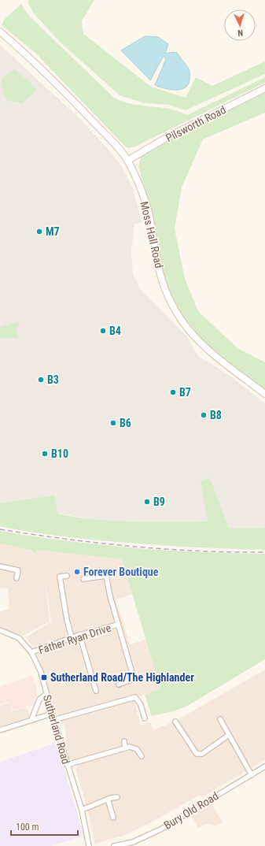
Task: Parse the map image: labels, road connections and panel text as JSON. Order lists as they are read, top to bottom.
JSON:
{
  "streets": {
    "street": [
      "Pilsworth Road",
      "Moss Hall Road",
      "Father Ryan Drive",
      "Sutherland Road",
      "Bury Old Road"
    ]
  },
  "crossings": [
    ["Pilsworth Road", "Moss Hall Road"],
    ["Father Ryan Drive", "Sutherland Road"]
  ],
  "places": {
    "other": [
      "M7",
      "B4",
      "B3",
      "B7",
      "B8",
      "B6",
      "B10",
      "B9",
      "Forever Boutique"
    ],
    "transit": ["Sutherland Road/The Highlander"]
  },
  "scale_bar": "100 m",
  "north": "bottom"
}
